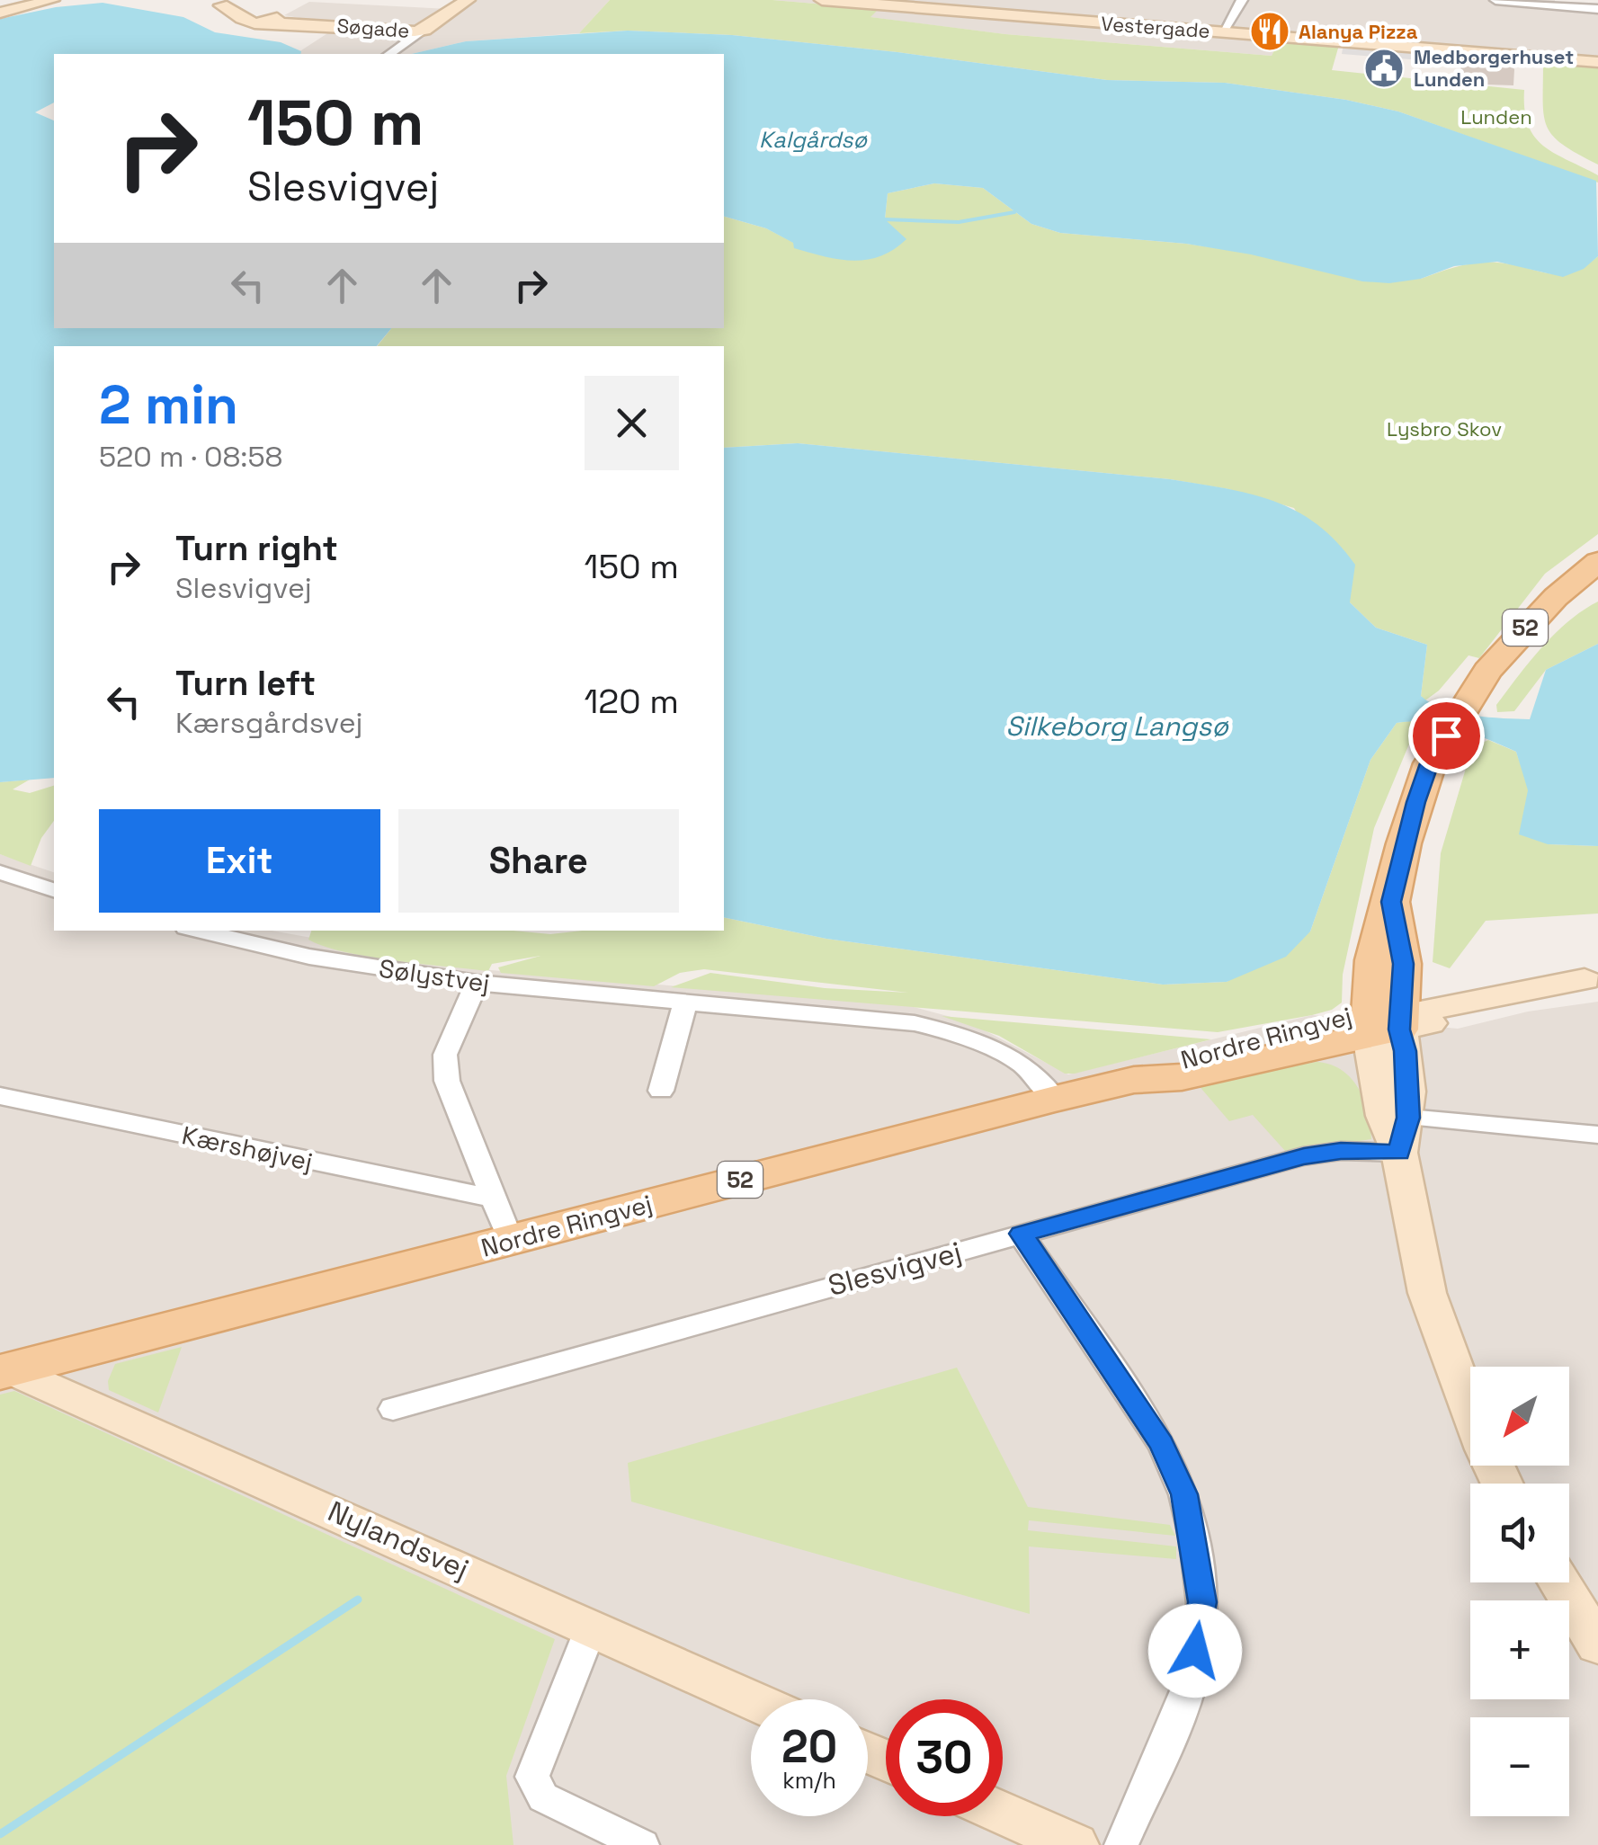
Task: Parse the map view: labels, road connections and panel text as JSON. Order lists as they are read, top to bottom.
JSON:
{
  "streets": {
    "main road": ["52", "Nordre Ringvej"],
    "street": [
      "Vestergade",
      "Søgade",
      "Sølystvej",
      "Kærshøjvej",
      "Slesvigvej",
      "Nylandsvej"
    ]
  },
  "crossings": [
    ["52", "Nordre Ringvej"],
    ["Sølystvej", "Nordre Ringvej"],
    ["Nordre Ringvej", "Nylandsvej"]
  ],
  "water": ["Kalgårdsø", "Silkeborg Langsø"],
  "parks": ["Lunden", "Lysbro Skov"],
  "places": {
    "restaurant": ["Alanya Pizza"],
    "public building": ["Medborgerhuset Lunden"]
  },
  "north": "bottom left",
  "page": {
    "turn": ["150 m", "Slesvigvej"],
    "heading": ["2 min", "520 m · 08:58"],
    "list": [
      {
        "name": "Turn right",
        "note": "Slesvigvej",
        "value": "150 m"
      },
      {
        "name": "Turn left",
        "note": "Kærsgårdsvej",
        "value": "120 m"
      }
    ],
    "buttons": ["Exit", "Share"],
    "map_buttons": ["+", "−"],
    "speed": "20 km/h",
    "limit": "30"
  }
}
